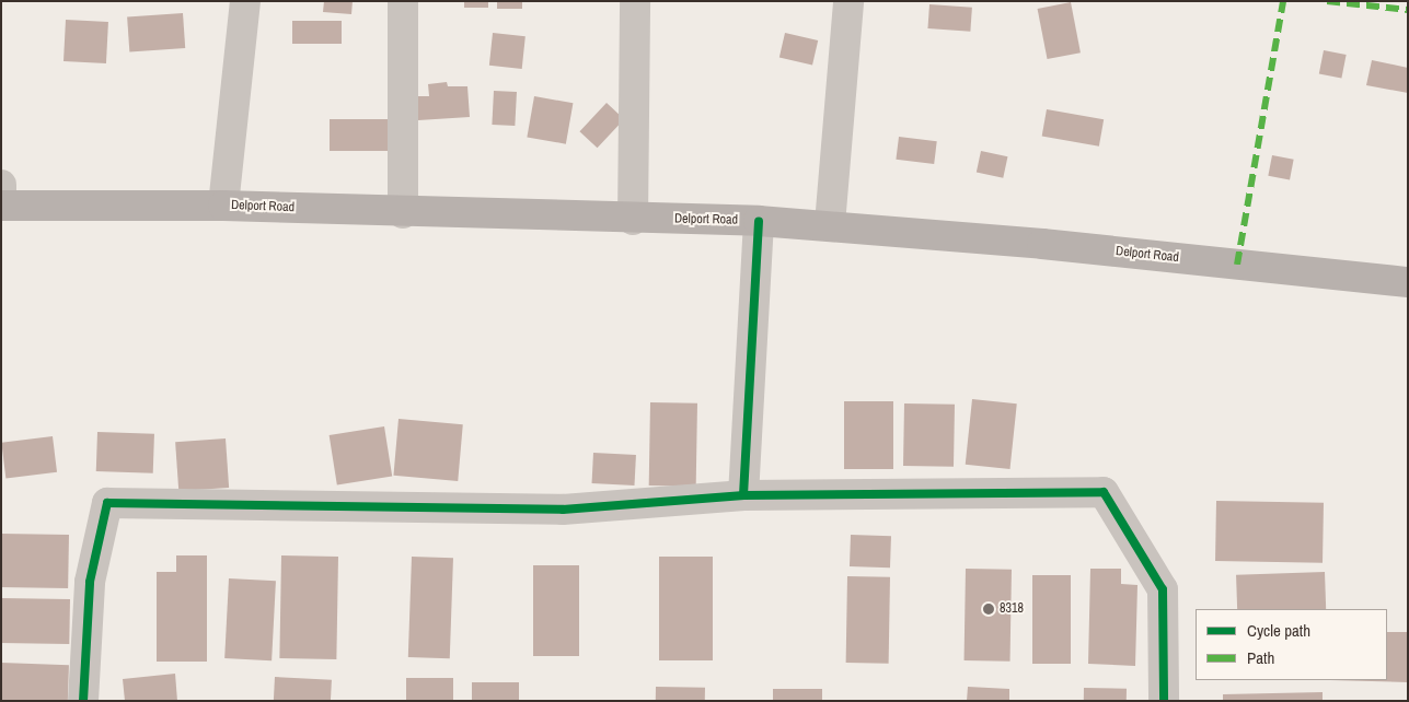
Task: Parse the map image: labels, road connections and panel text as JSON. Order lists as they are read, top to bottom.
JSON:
{
  "streets": {
    "main road": ["Delport Road"]
  },
  "places": ["8318"],
  "legend": ["Cycle path", "Path"]
}
